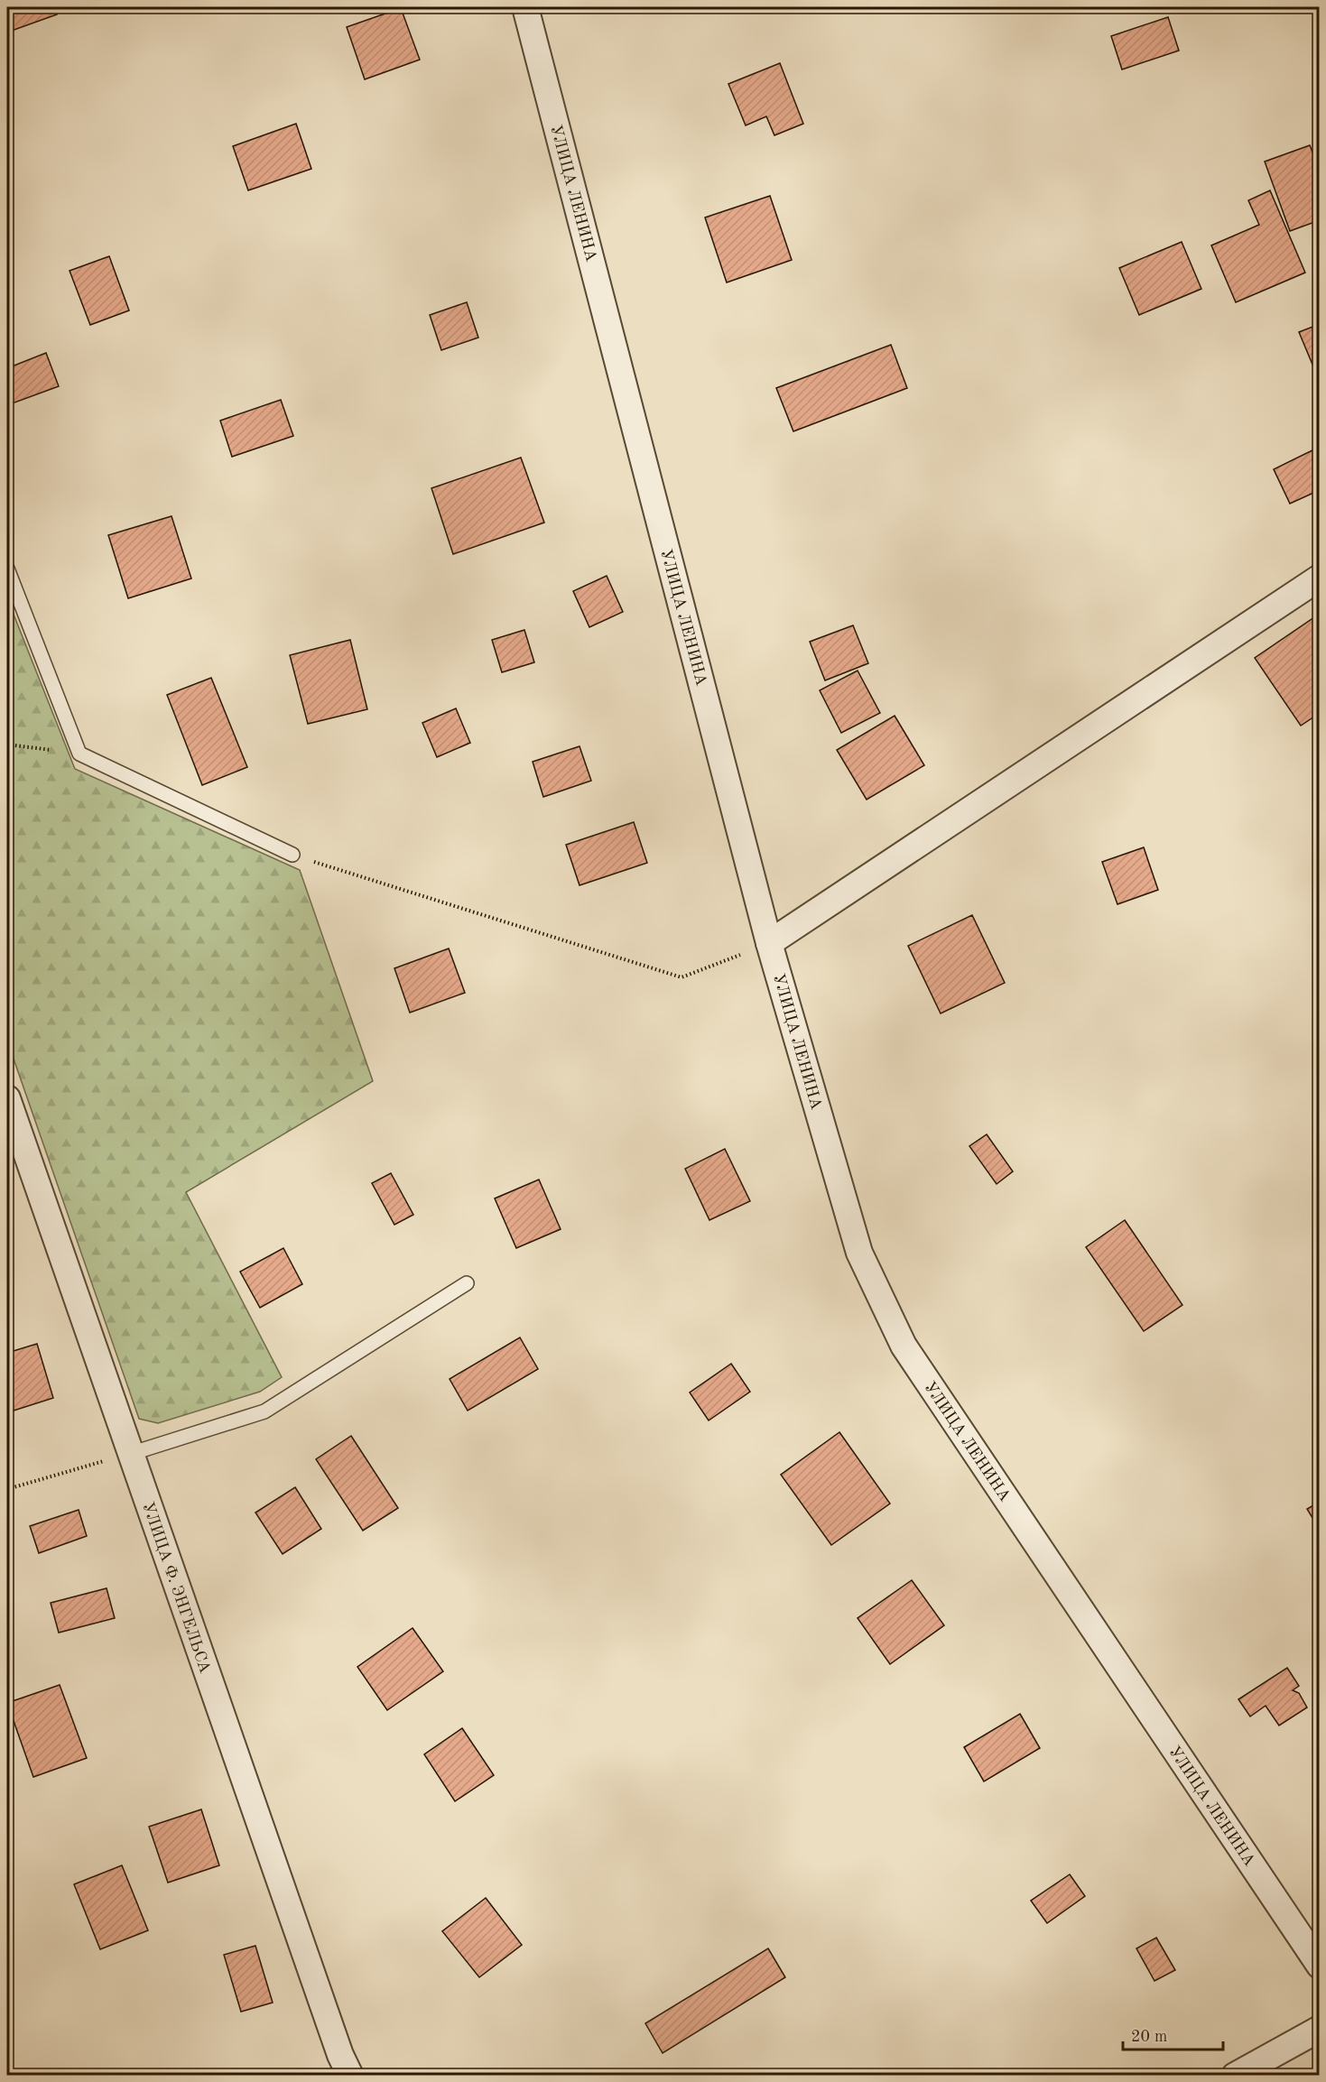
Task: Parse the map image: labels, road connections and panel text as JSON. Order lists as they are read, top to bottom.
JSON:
{
  "streets": {
    "street": ["УЛИЦА ЛЕНИНА", "УЛИЦА Ф. ЭНГЕЛЬСА"]
  },
  "scale_bar": "20 m"
}
